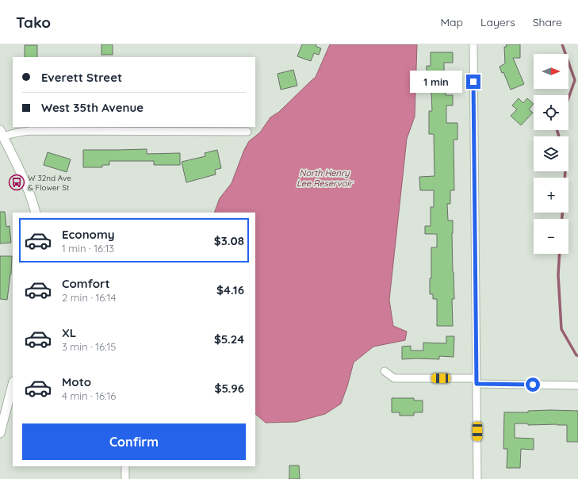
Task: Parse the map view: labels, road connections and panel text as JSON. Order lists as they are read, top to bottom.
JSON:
{
  "water": ["North Henry Lee Reservoir"],
  "places": {
    "bus stop": ["W 32nd Ave & Flower St"]
  },
  "north": "right",
  "page": {
    "header": "Tako",
    "nav": ["Map", "Layers", "Share"],
    "map_buttons": ["+", "−"],
    "banner": ["Everett Street", "West 35th Avenue"],
    "bubble": "1 min",
    "list": [
      {
        "name": "Economy",
        "note": "1 min · 16:13",
        "value": "$3.08"
      },
      {
        "name": "Comfort",
        "note": "2 min · 16:14",
        "value": "$4.16"
      },
      {
        "name": "XL",
        "note": "3 min · 16:15",
        "value": "$5.24"
      },
      {
        "name": "Moto",
        "note": "4 min · 16:16",
        "value": "$5.96"
      }
    ],
    "buttons": "Confirm"
  }
}
